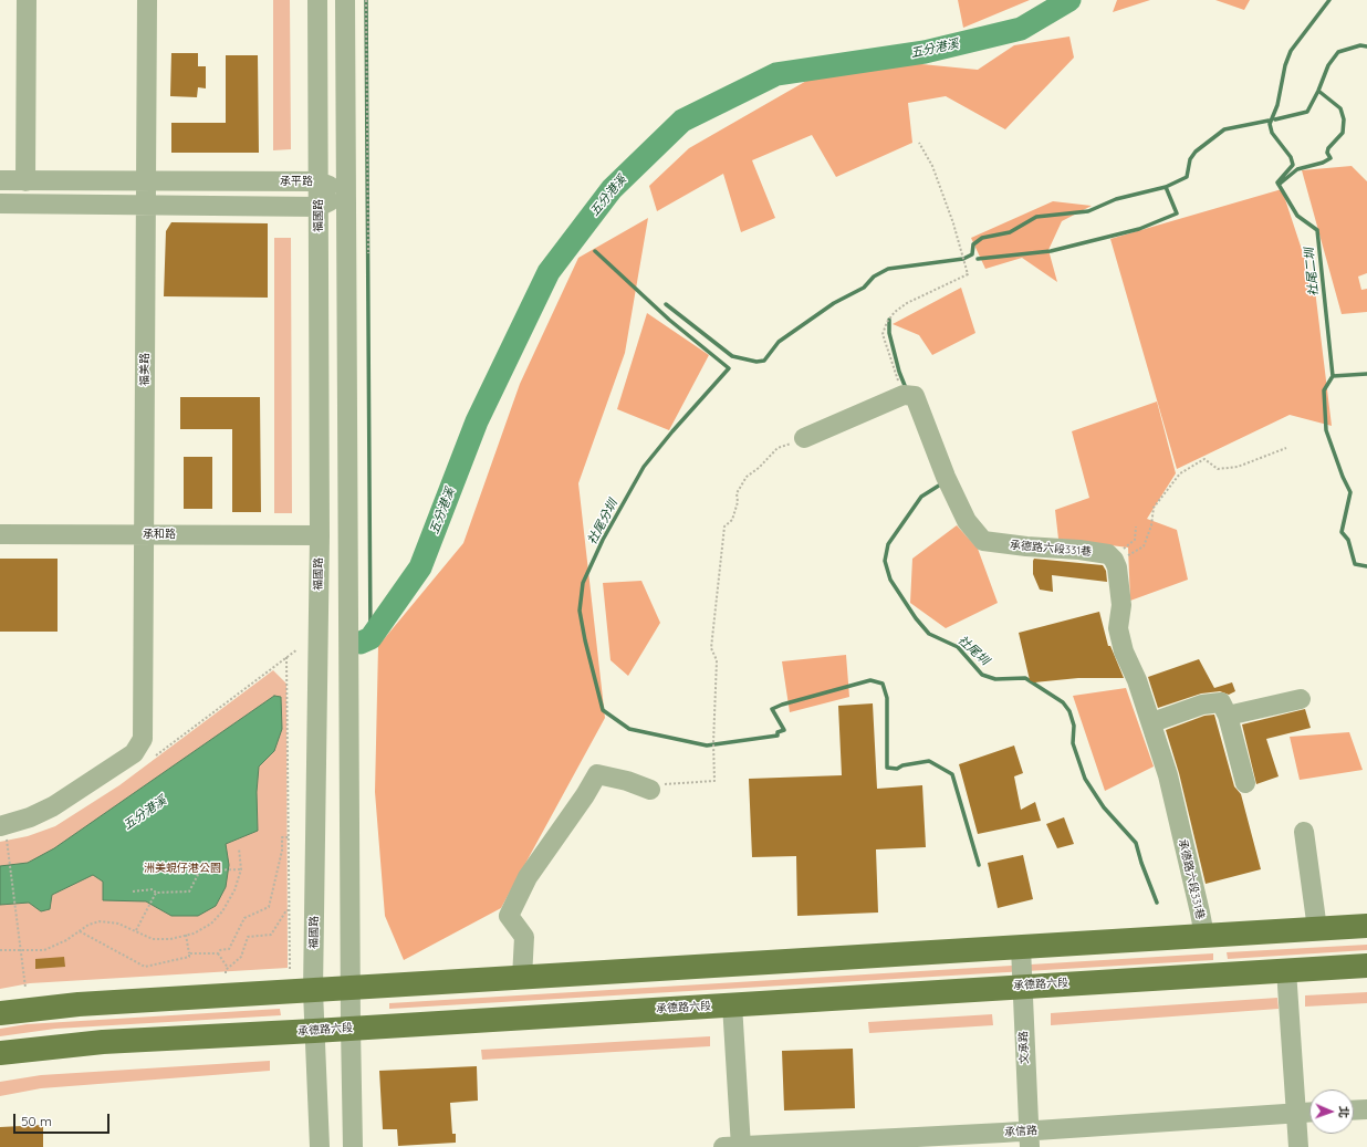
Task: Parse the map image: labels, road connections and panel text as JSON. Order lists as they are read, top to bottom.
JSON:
{
  "streets": {
    "main road": ["承德路六段"],
    "street": [
      "承平路",
      "福國路",
      "福美路",
      "承和路",
      "承德路六段331巷",
      "文承路",
      "承信路"
    ]
  },
  "crossings": [
    ["承平路", "福國路"],
    ["承平路", "福美路"],
    ["福國路", "承和路"],
    ["福國路", "承德路六段"],
    ["福美路", "承和路"],
    ["承德路六段", "文承路"],
    ["文承路", "承信路"]
  ],
  "water": [
    "五分港溪",
    "社尾二圳",
    "社尾分圳",
    "社尾圳"
  ],
  "parks": ["洲美蜆仔港公園"],
  "scale_bar": "50 m",
  "north": "right"
}
